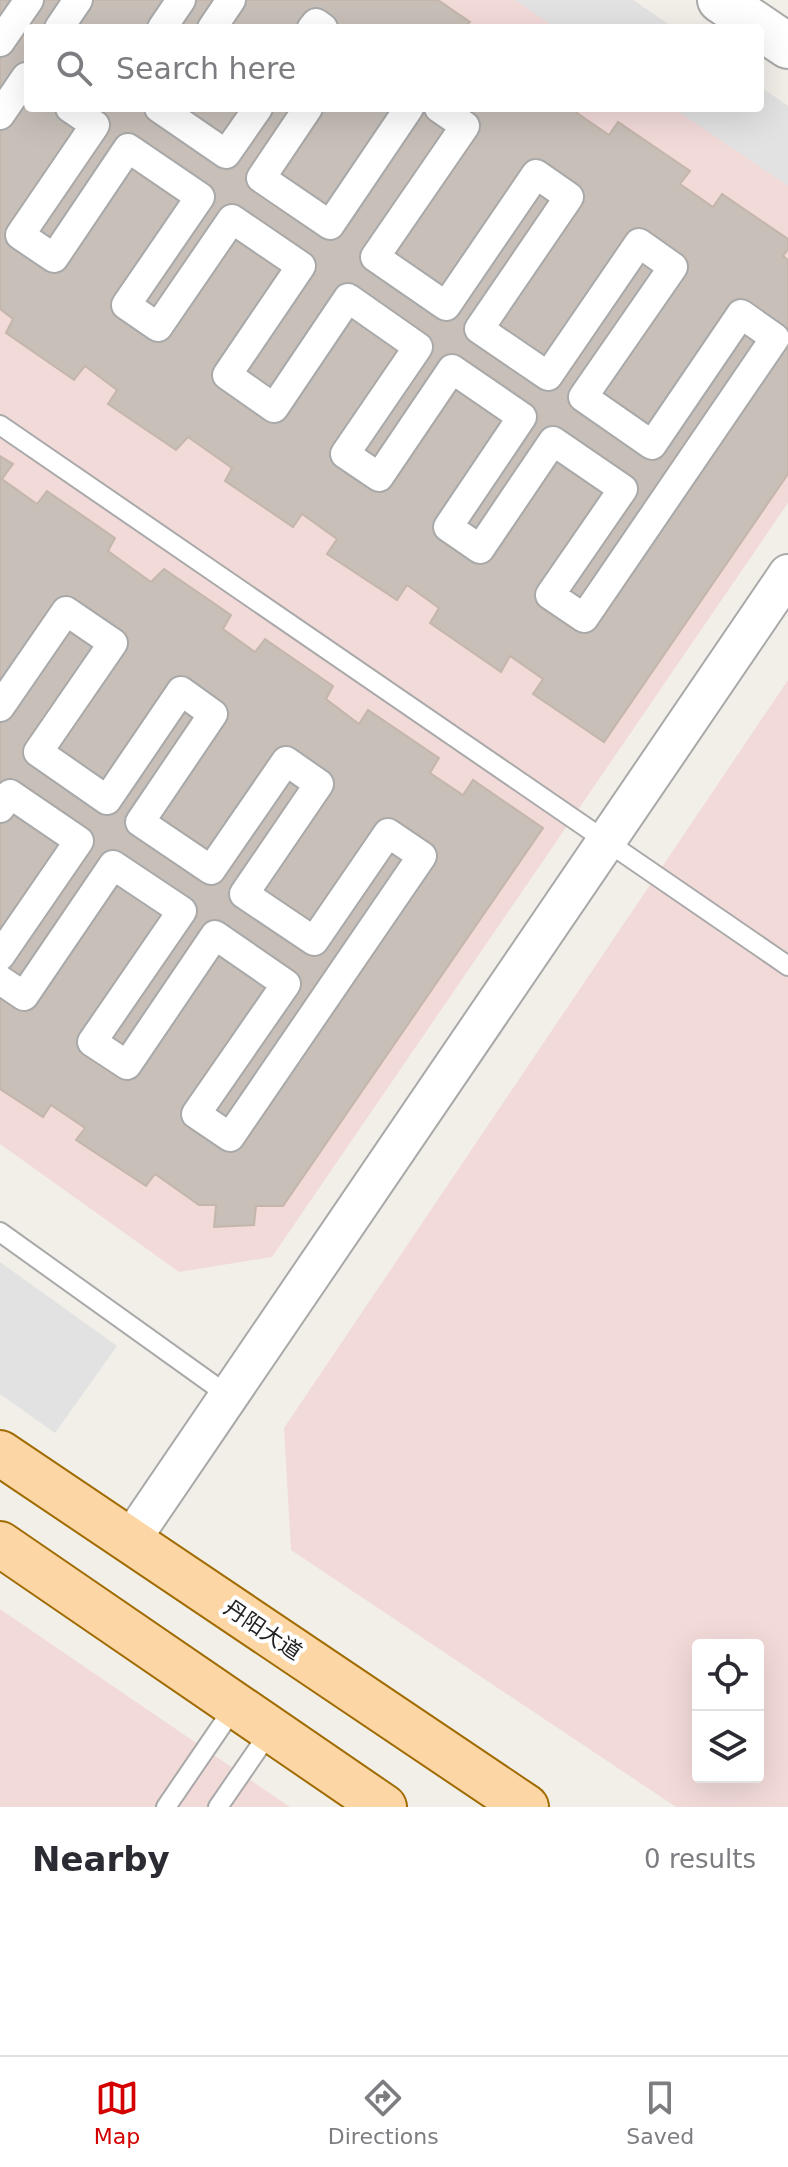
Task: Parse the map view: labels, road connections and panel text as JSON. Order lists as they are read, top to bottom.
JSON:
{
  "streets": {
    "main road": ["丹阳大道"]
  },
  "page": {
    "search": "Search here",
    "heading": ["Nearby", "0 results"],
    "nav": ["Map", "Directions", "Saved"]
  }
}
